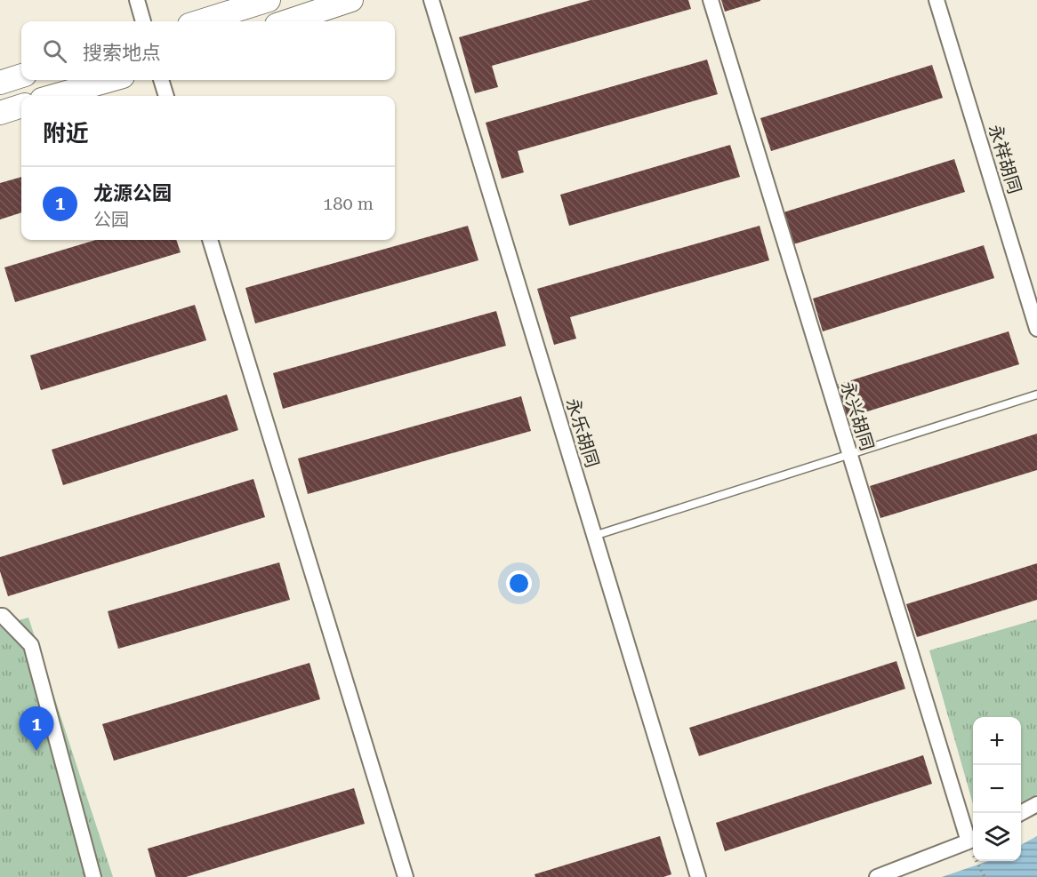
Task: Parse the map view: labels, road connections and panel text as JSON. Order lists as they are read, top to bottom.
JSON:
{
  "streets": {
    "street": ["永祥胡同", "永兴胡同", "永乐胡同"]
  },
  "page": {
    "search": "搜索地点",
    "heading": "附近",
    "list": [
      {
        "mark": "1",
        "name": "龙源公园",
        "note": "公园",
        "value": "180 m"
      }
    ],
    "pins": "1",
    "map_buttons": ["+", "−"]
  }
}
